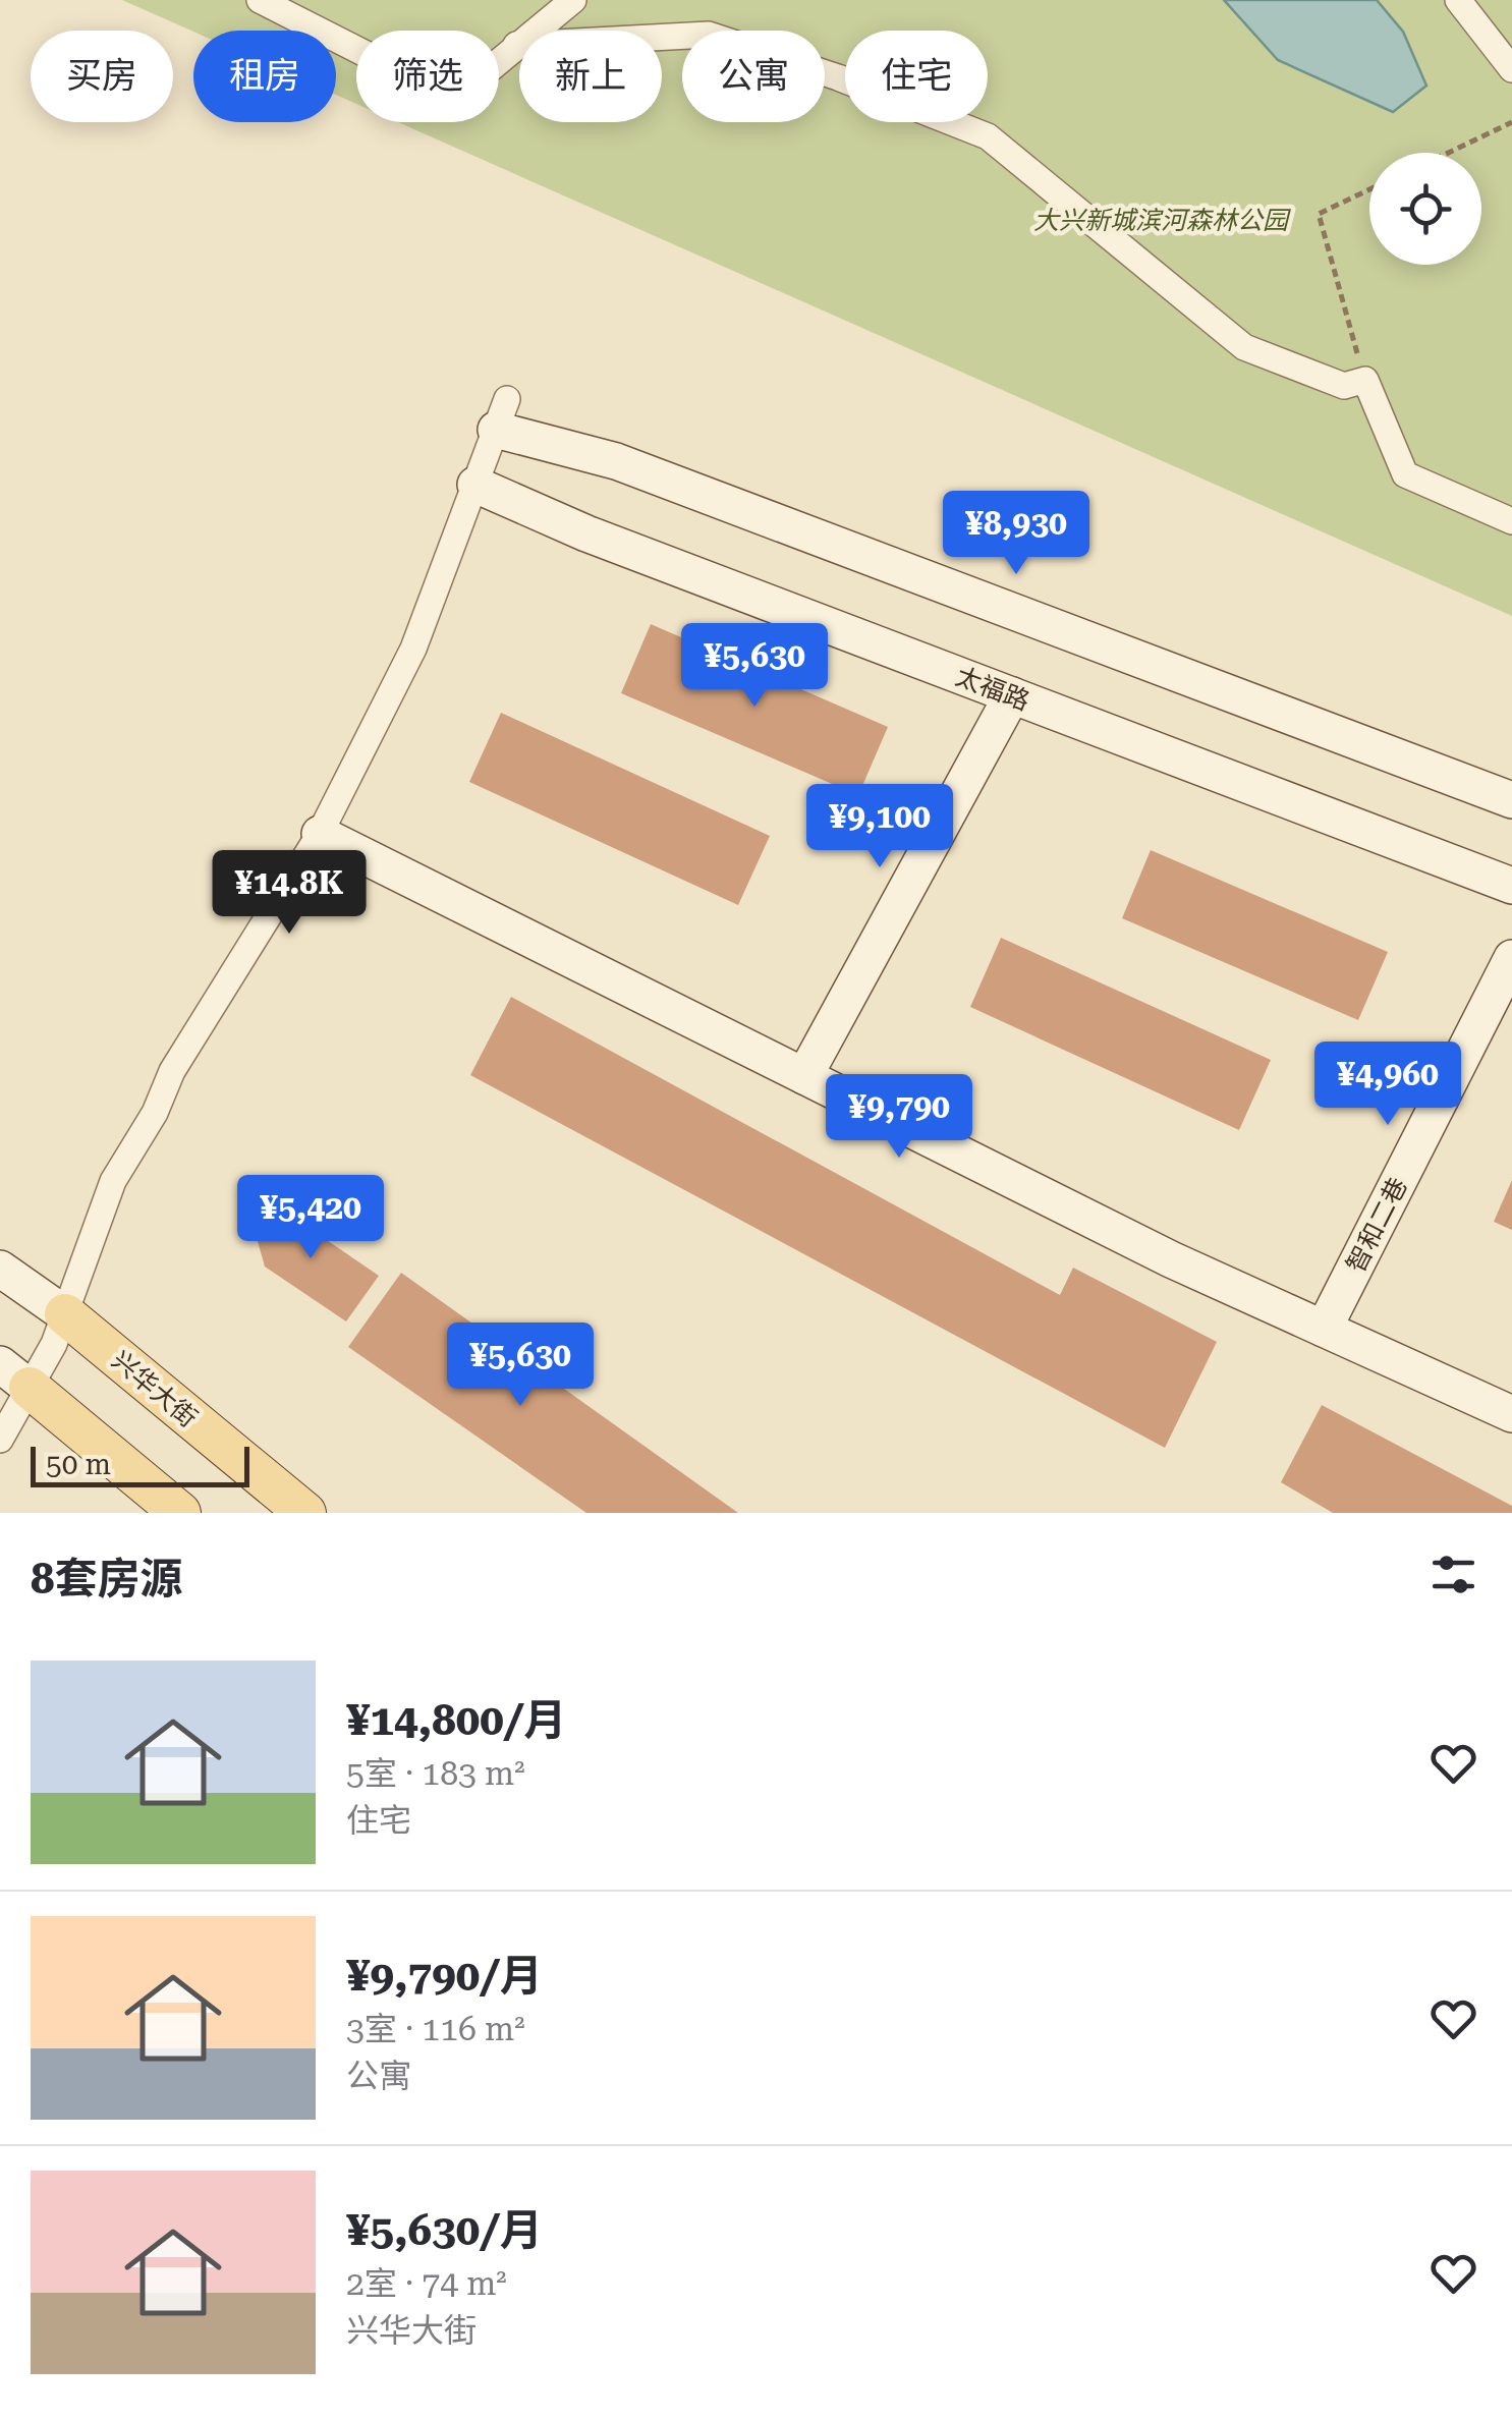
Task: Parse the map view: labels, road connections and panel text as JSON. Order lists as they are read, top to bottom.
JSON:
{
  "streets": {
    "main road": ["太福路", "智和二巷", "兴华大街"]
  },
  "parks": ["大兴新城滨河森林公园"],
  "scale_bar": "50 m",
  "page": {
    "chip": [
      "买房",
      "租房",
      "筛选",
      "新上",
      "公寓",
      "住宅"
    ],
    "price": [
      "¥8,930",
      "¥5,630",
      "¥9,100",
      "¥14.8K",
      "¥4,960",
      "¥9,790",
      "¥5,420",
      "¥5,630"
    ],
    "scale": "50 m",
    "heading": "8套房源",
    "list": [
      {
        "name": "¥14,800/月",
        "note": "5室 · 183 m² · 住宅"
      },
      {
        "name": "¥9,790/月",
        "note": "3室 · 116 m² · 公寓"
      },
      {
        "name": "¥5,630/月",
        "note": "2室 · 74 m² · 兴华大街"
      }
    ]
  }
}
